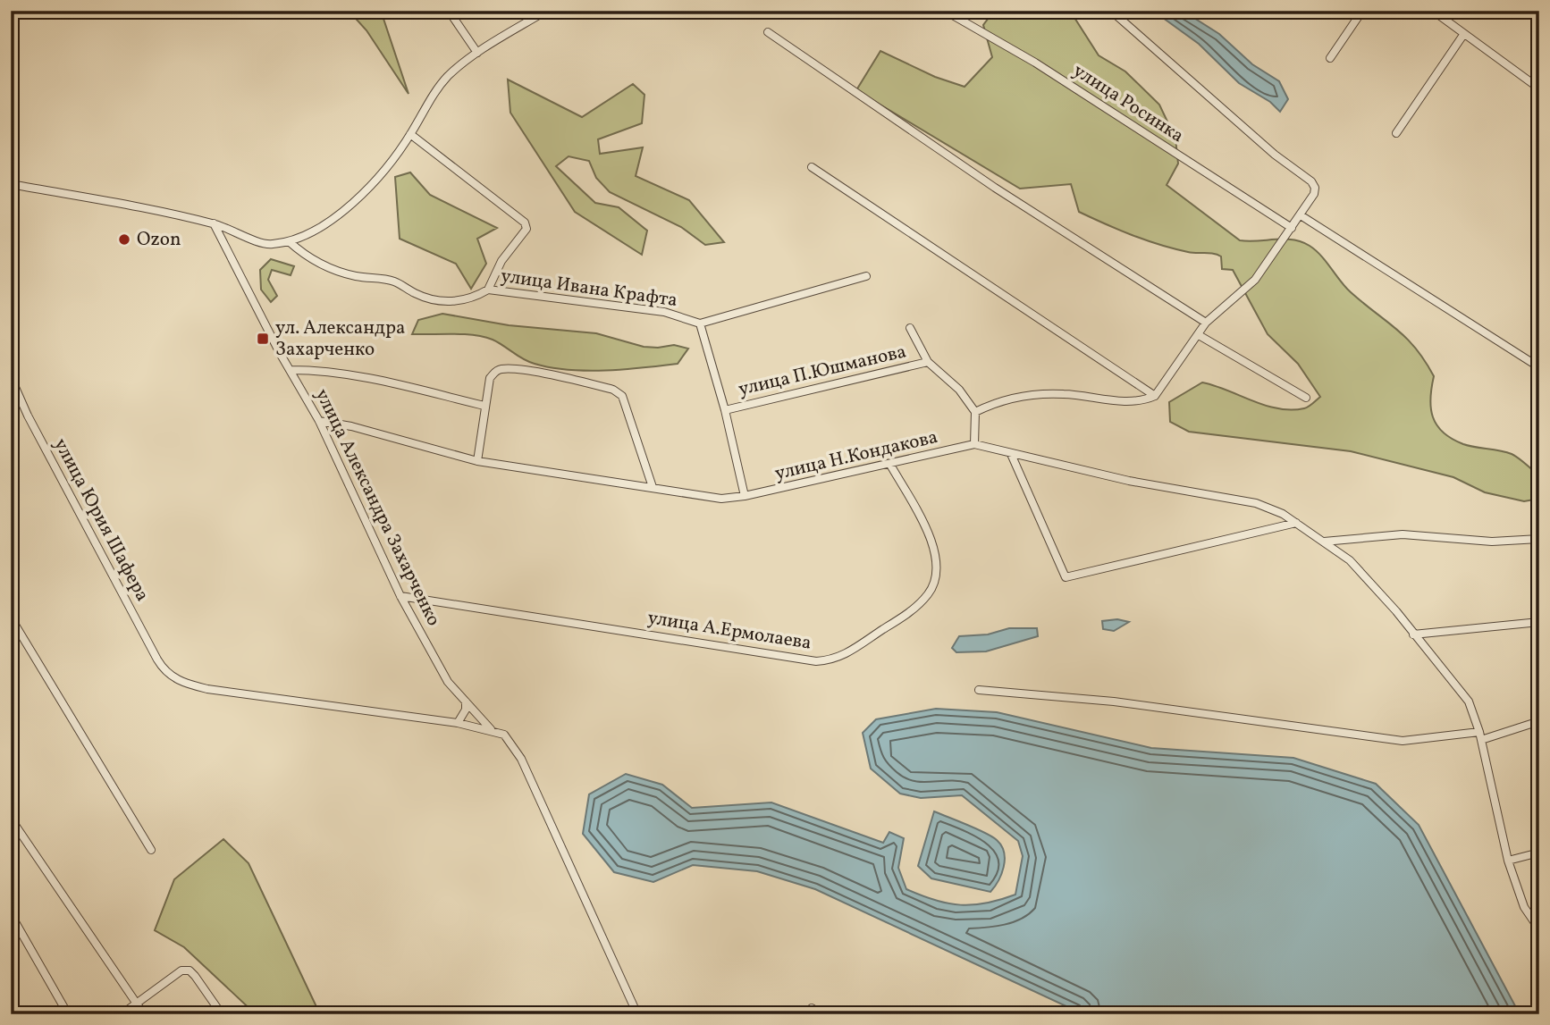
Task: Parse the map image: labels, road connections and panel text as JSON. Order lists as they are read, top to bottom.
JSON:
{
  "streets": {
    "street": [
      "улица Росинка",
      "улица Ивана Крафта",
      "улица П.Юшманова",
      "улица Н.Кондакова",
      "улица Александра Захарченко",
      "улица Юрия Шафера",
      "улица А.Ермолаева"
    ]
  },
  "crossings": [
    ["улица Н.Кондакова", "улица Александра Захарченко"],
    ["улица Н.Кондакова", "улица А.Ермолаева"],
    ["улица Александра Захарченко", "улица А.Ермолаева"]
  ],
  "places": {
    "other": ["Ozon"],
    "transit": ["ул. Александра Захарченко"]
  }
}
